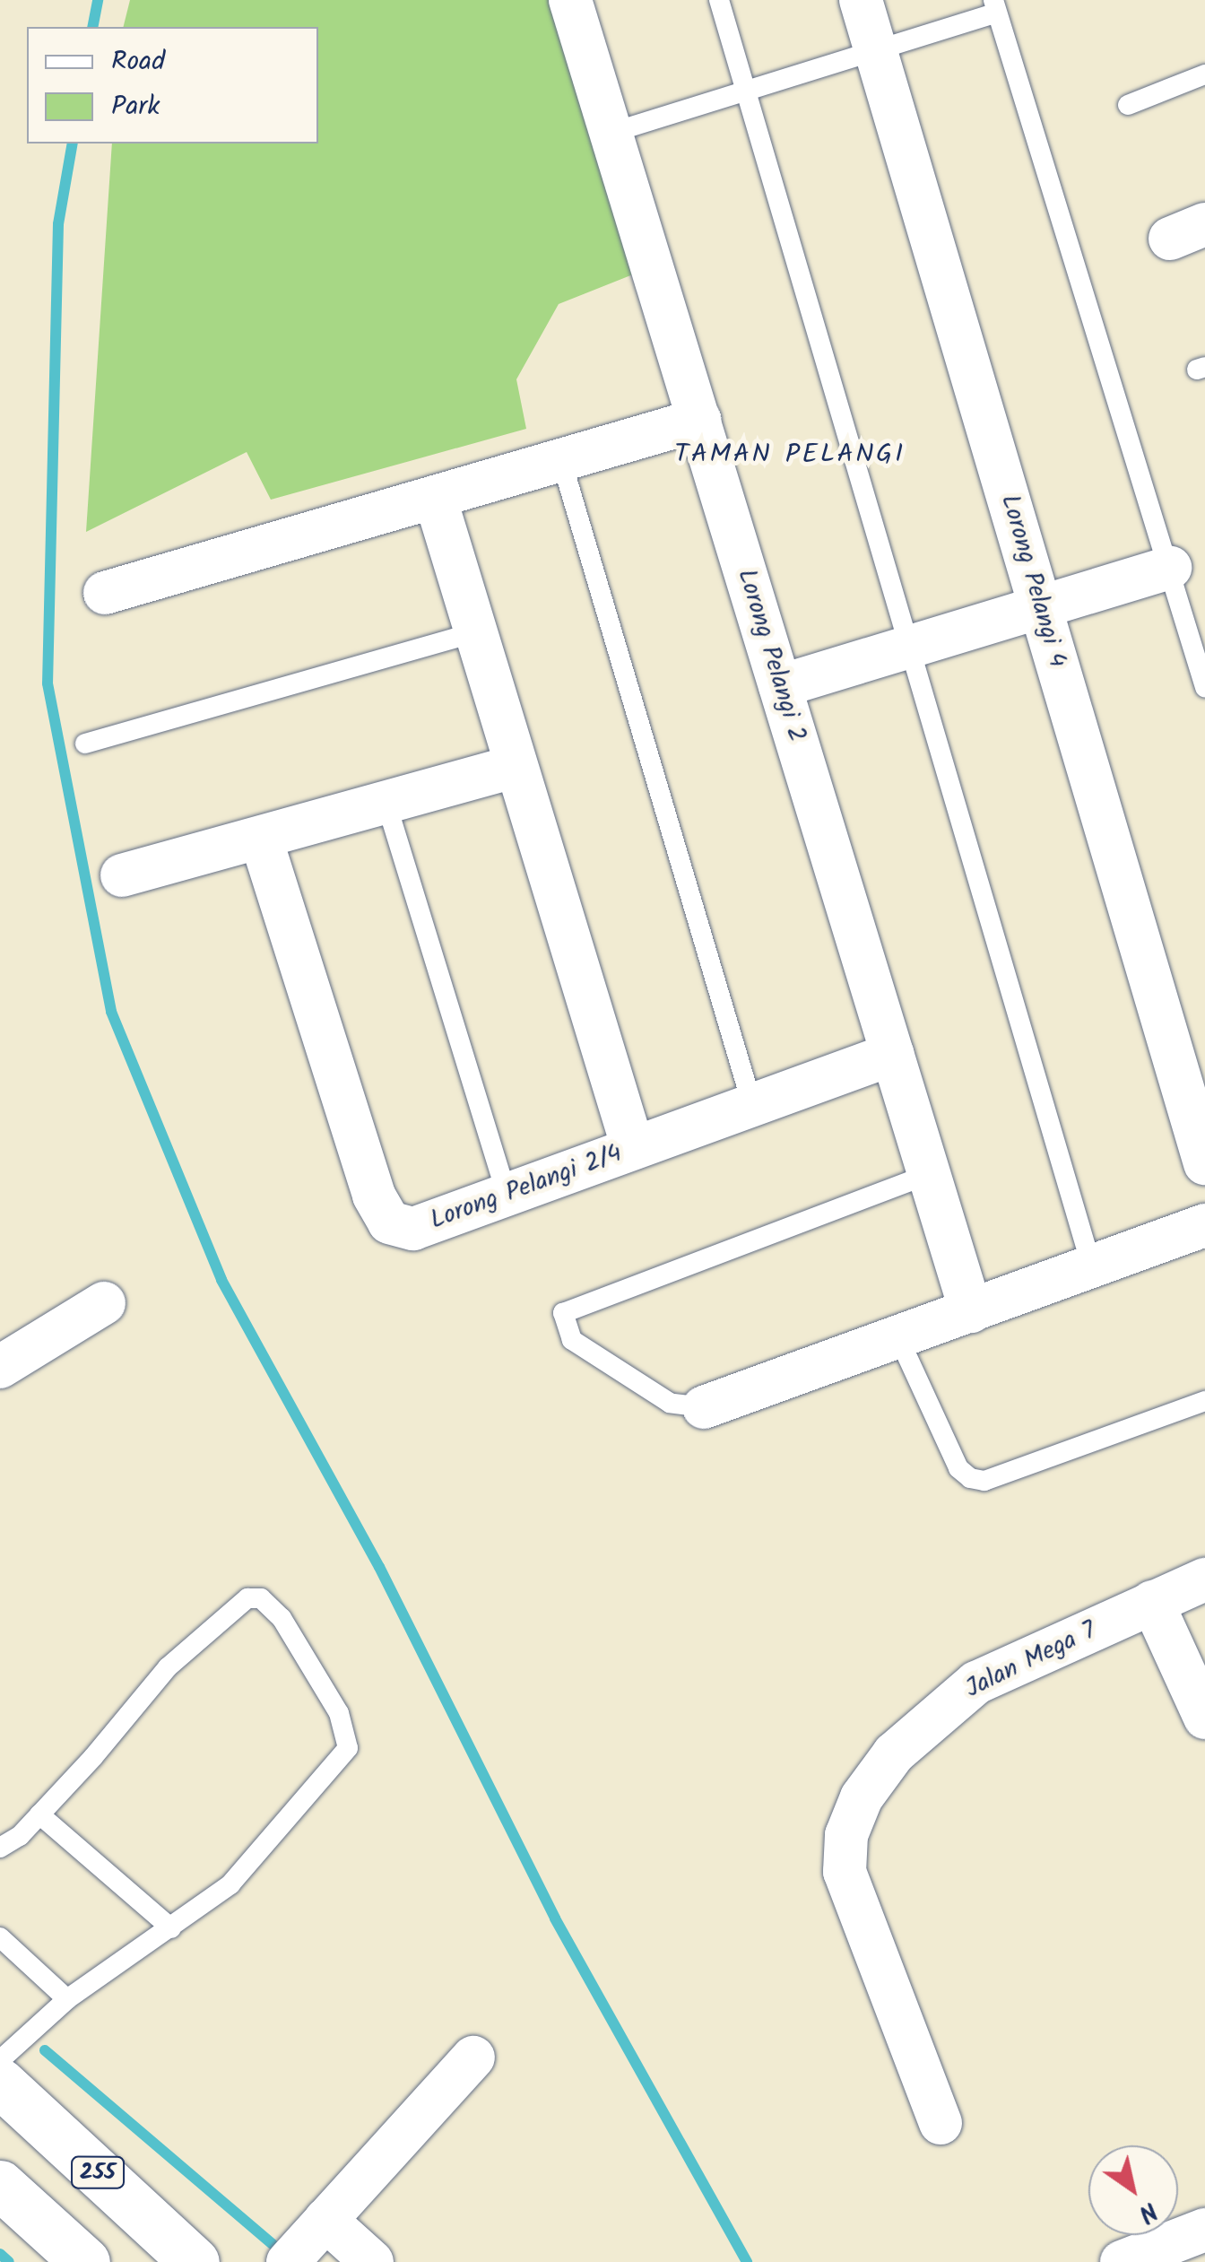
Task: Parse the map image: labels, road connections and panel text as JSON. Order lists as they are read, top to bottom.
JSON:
{
  "streets": {
    "main road": ["255"],
    "street": [
      "Lorong Pelangi 4",
      "Lorong Pelangi 2",
      "Lorong Pelangi 2/4",
      "Jalan Mega 7"
    ]
  },
  "crossings": [
    ["Lorong Pelangi 2", "Lorong Pelangi 2/4"]
  ],
  "districts": ["TAMAN PELANGI"],
  "legend": ["Road", "Park"],
  "north": "bottom right"
}
